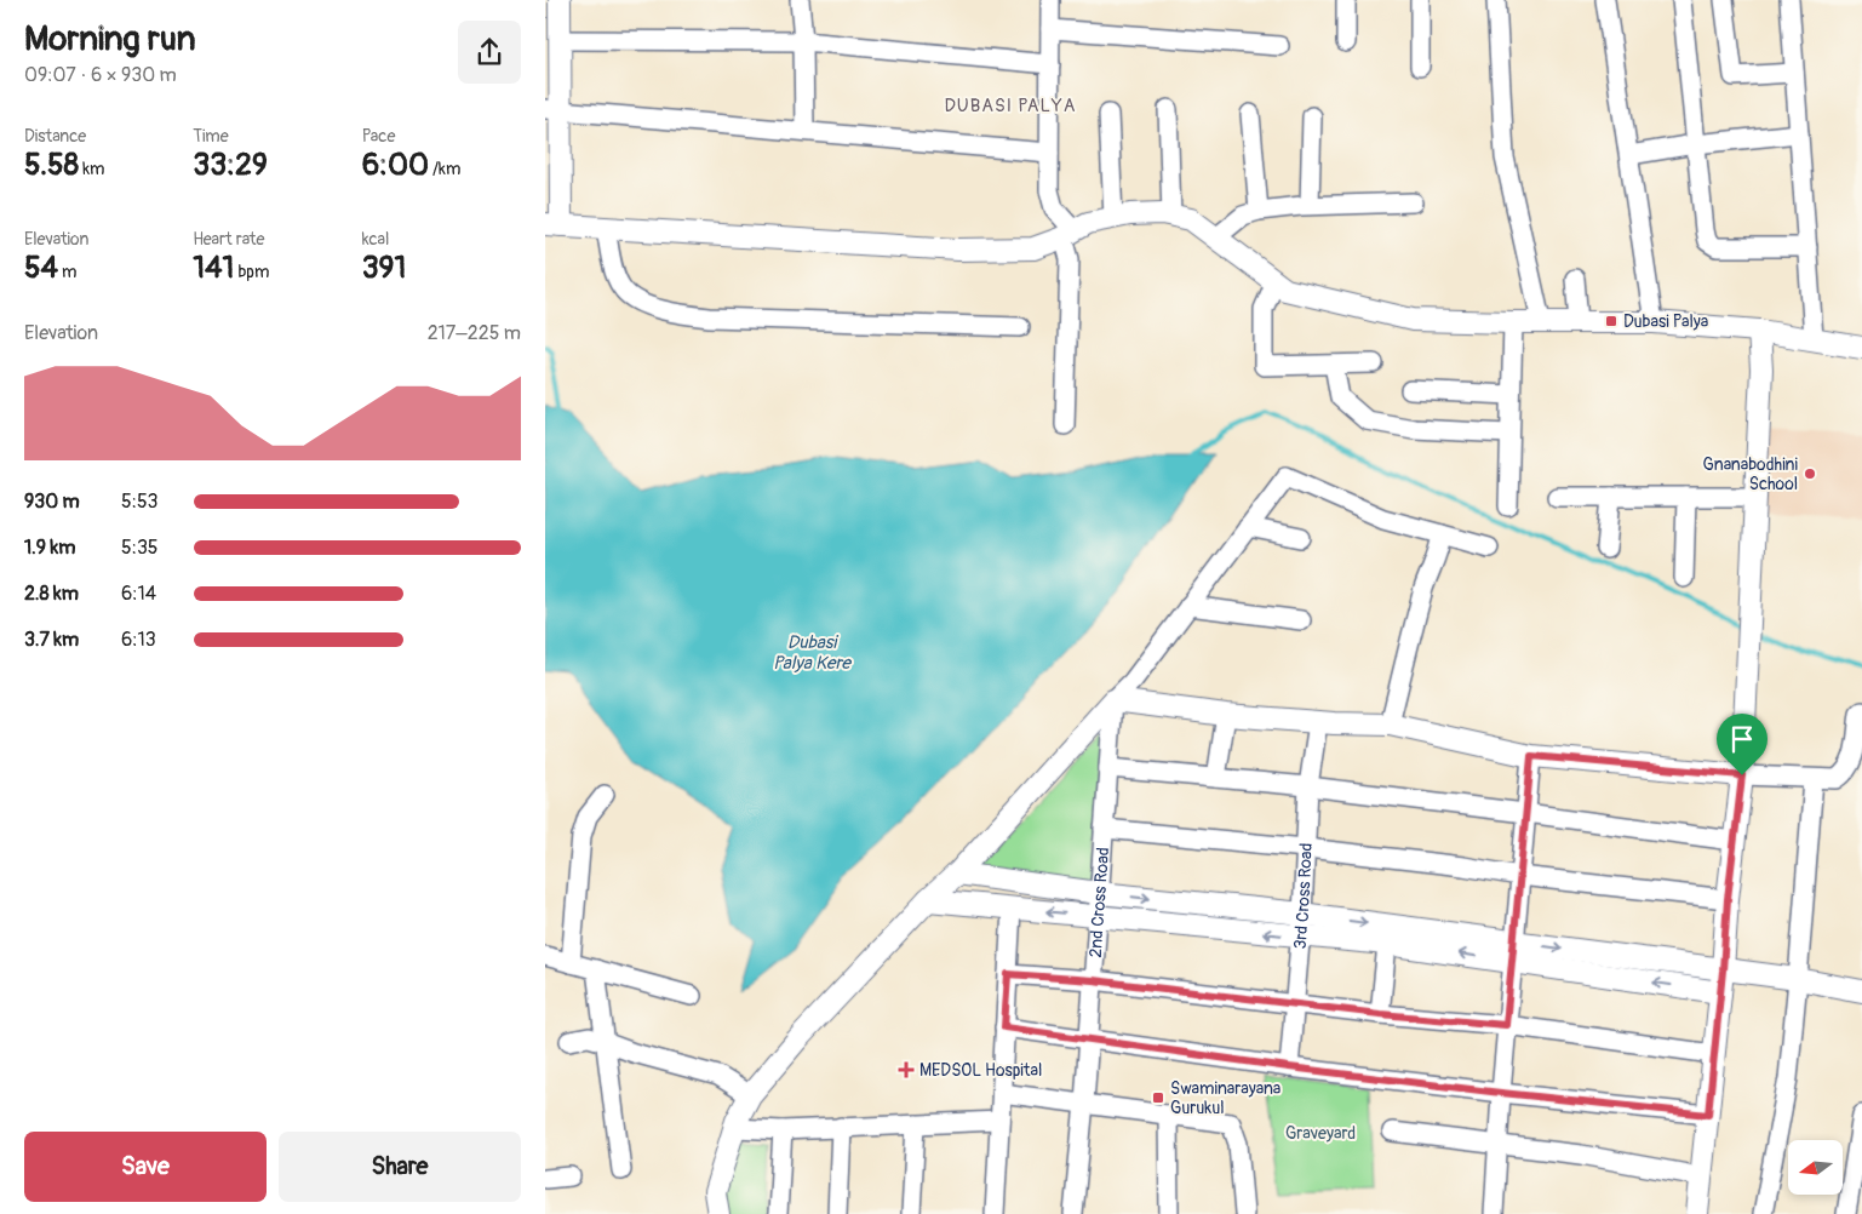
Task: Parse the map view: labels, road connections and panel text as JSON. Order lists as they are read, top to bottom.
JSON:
{
  "streets": {
    "street": ["3rd Cross Road", "2nd Cross Road"]
  },
  "districts": ["DUBASI PALYA"],
  "water": ["Dubasi Palya Kere"],
  "parks": ["Graveyard"],
  "places": {
    "transit": ["Dubasi Palya", "Swaminarayana Gurukul"],
    "other": ["Gnanabodhini School"],
    "health": ["MEDSOL Hospital"]
  },
  "north": "left",
  "page": {
    "heading": ["Morning run", "09:07 · 6 × 930 m"],
    "stats": [
      ["Distance", "5.58 km"],
      ["Time", "33:29"],
      ["Pace", "6:00 /km"],
      ["Elevation", "54 m"],
      ["Heart rate", "141 bpm"],
      ["kcal", "391"]
    ],
    "chart": ["Elevation", "217–225 m"],
    "list": [
      {
        "name": "930 m",
        "note": "5:53"
      },
      {
        "name": "1.9 km",
        "note": "5:35"
      },
      {
        "name": "2.8 km",
        "note": "6:14"
      },
      {
        "name": "3.7 km",
        "note": "6:13"
      }
    ],
    "buttons": ["Save", "Share"]
  }
}
